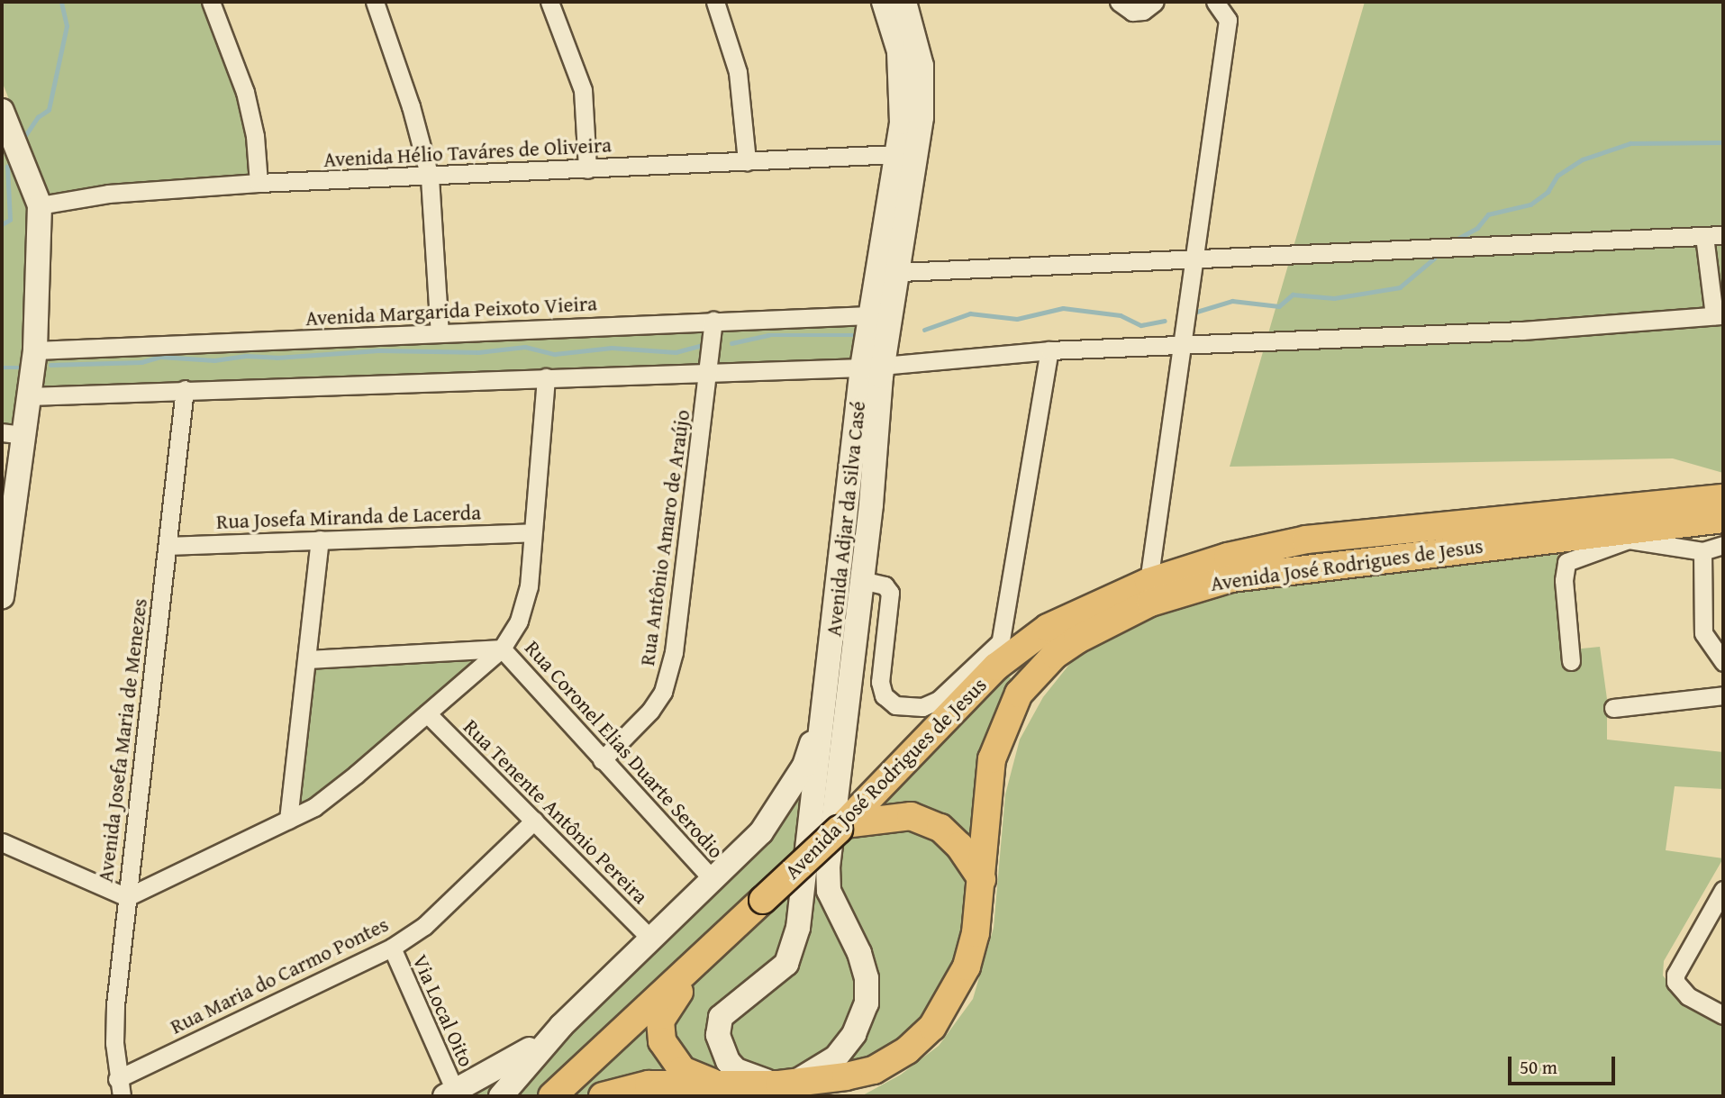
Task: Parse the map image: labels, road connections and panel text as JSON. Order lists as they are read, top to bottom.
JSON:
{
  "streets": {
    "main road": ["Avenida Adjar da Silva Casé", "Avenida José Rodrigues de Jesus"],
    "street": [
      "Avenida Hélio Taváres de Oliveira",
      "Avenida Margarida Peixoto Vieira",
      "Rua Josefa Miranda de Lacerda",
      "Rua Antônio Amaro de Araújo",
      "Avenida Josefa Maria de Menezes",
      "Rua Coronel Elias Duarte Serodio",
      "Rua Tenente Antônio Pereira",
      "Rua Maria do Carmo Pontes",
      "Via Local Oito"
    ]
  },
  "crossings": [
    ["Avenida Hélio Taváres de Oliveira", "Avenida Adjar da Silva Casé"],
    ["Avenida Margarida Peixoto Vieira", "Avenida Adjar da Silva Casé"],
    ["Avenida Margarida Peixoto Vieira", "Rua Antônio Amaro de Araújo"],
    ["Rua Josefa Miranda de Lacerda", "Avenida Josefa Maria de Menezes"],
    ["Avenida Adjar da Silva Casé", "Avenida José Rodrigues de Jesus"],
    ["Rua Antônio Amaro de Araújo", "Rua Coronel Elias Duarte Serodio"],
    ["Avenida Josefa Maria de Menezes", "Rua Maria do Carmo Pontes"],
    ["Rua Tenente Antônio Pereira", "Rua Maria do Carmo Pontes"],
    ["Rua Maria do Carmo Pontes", "Via Local Oito"]
  ],
  "scale_bar": "50 m"
}
